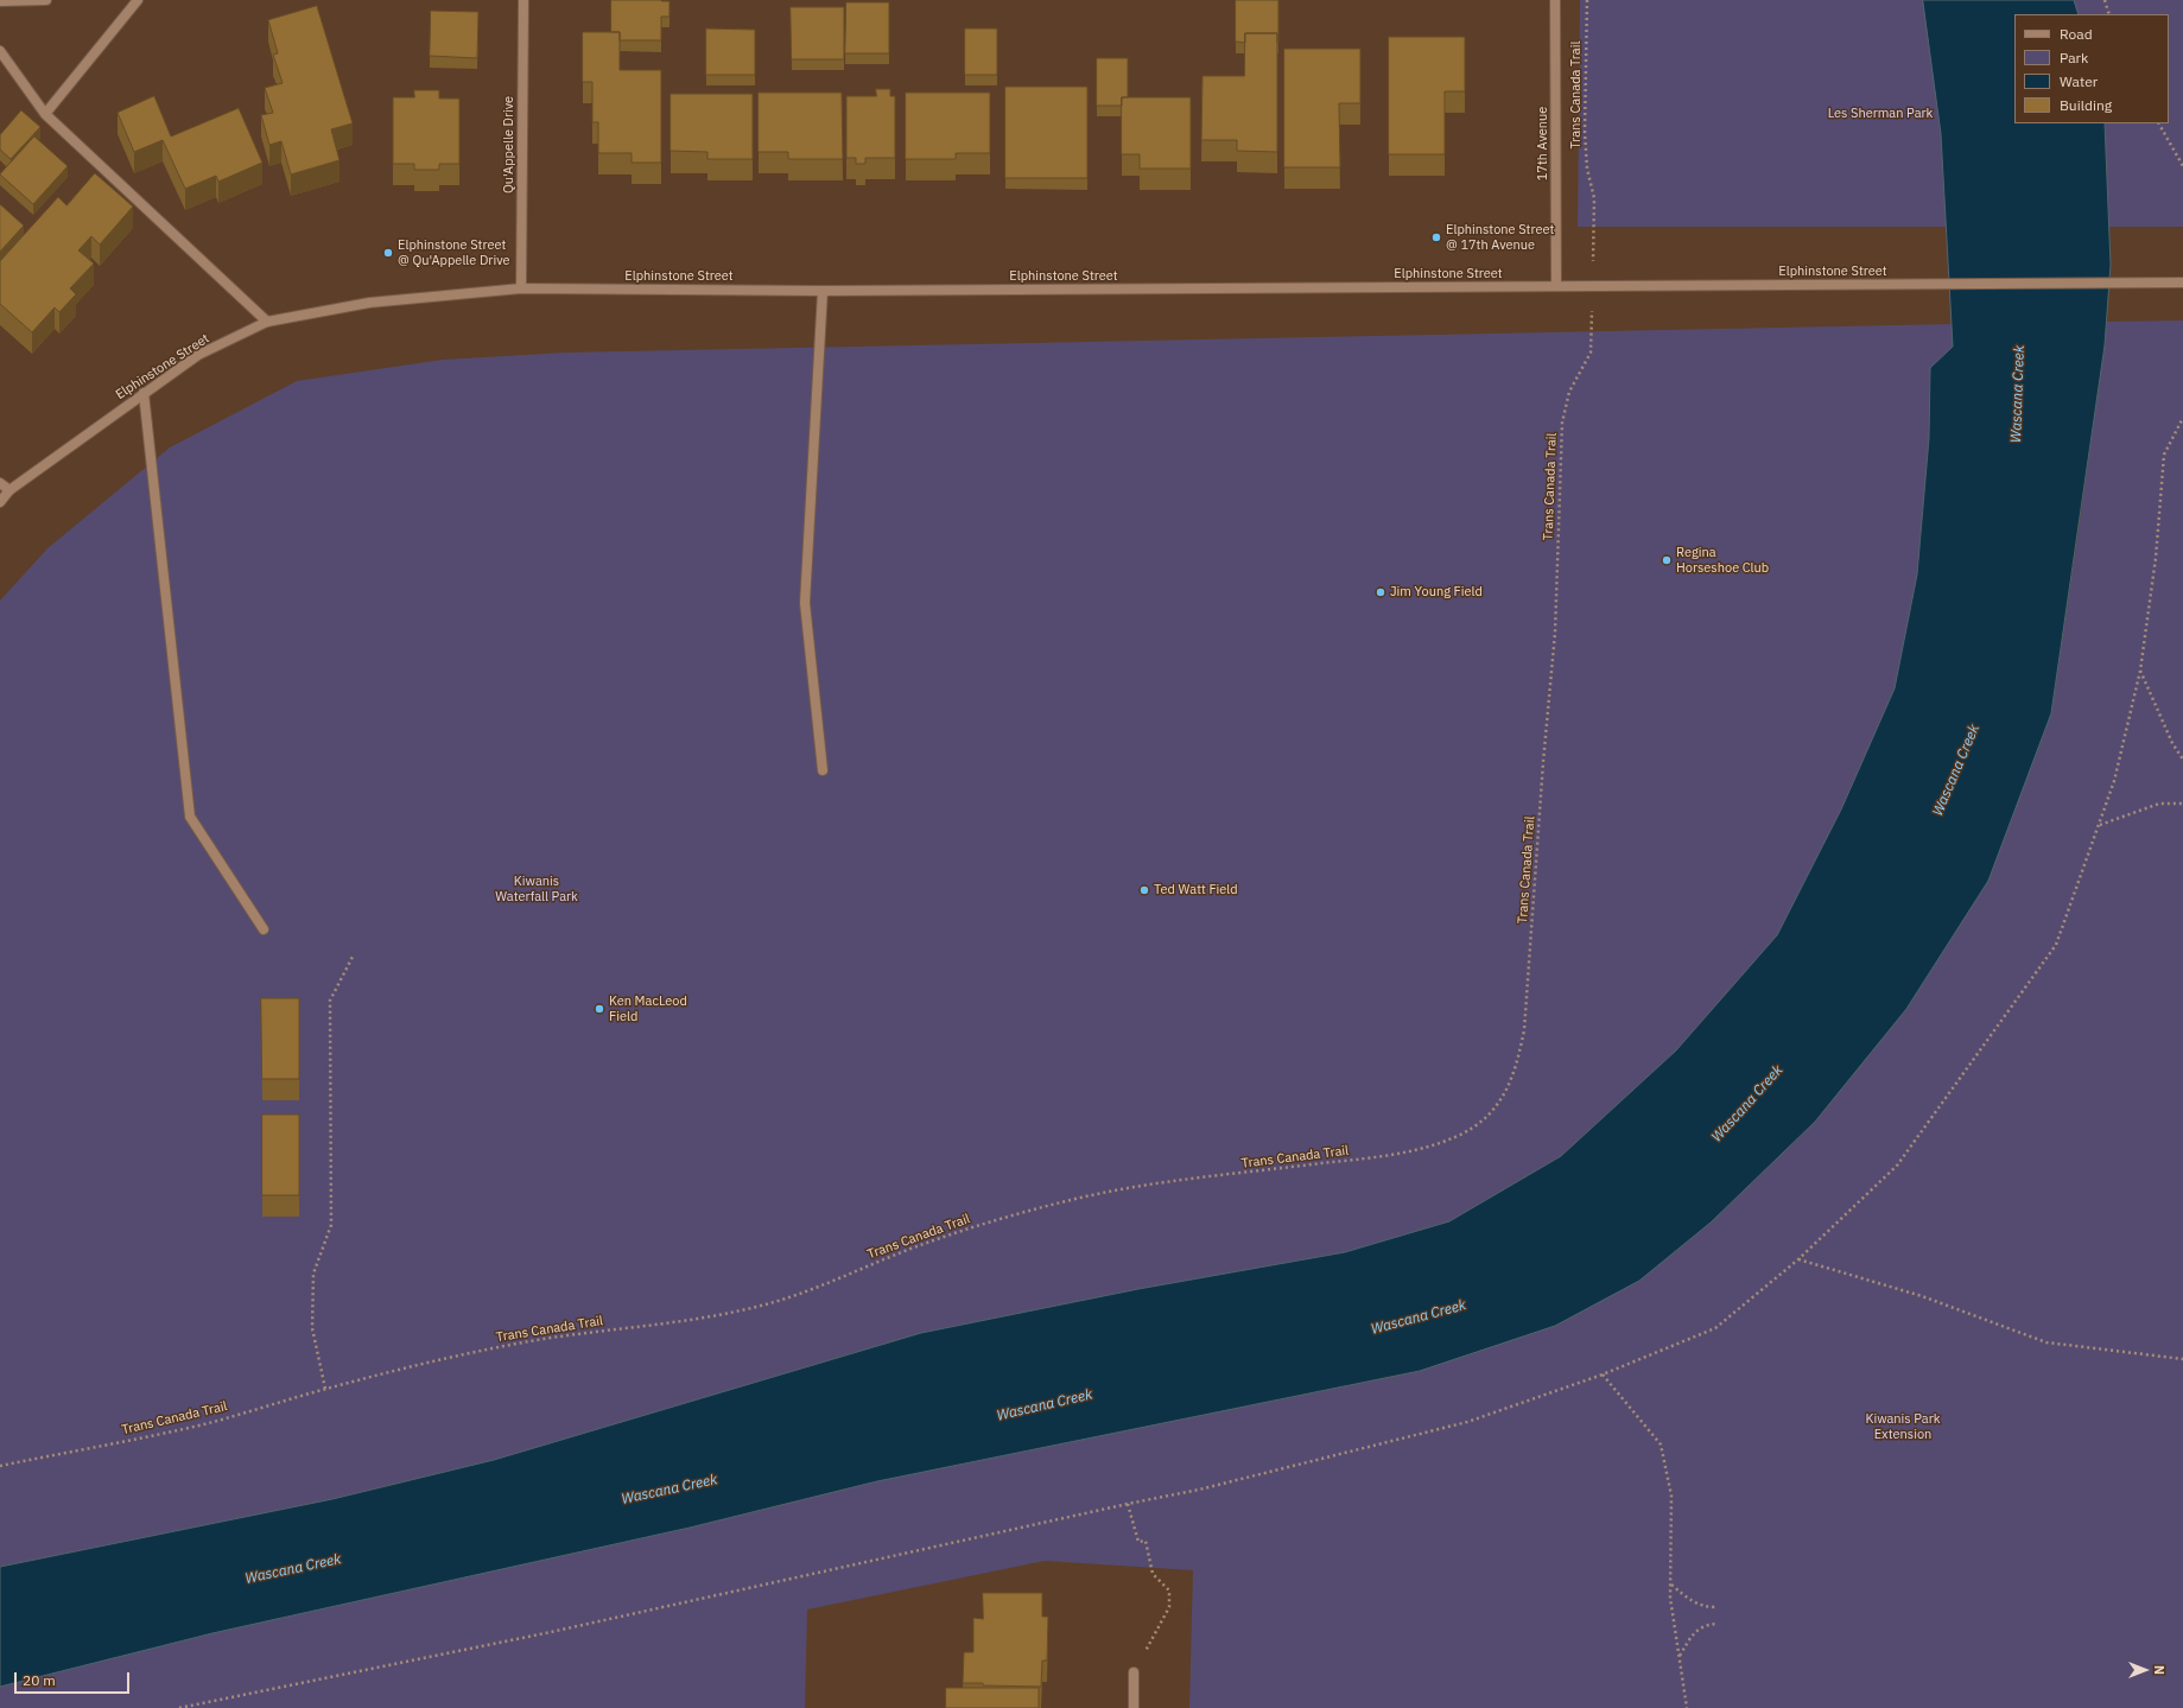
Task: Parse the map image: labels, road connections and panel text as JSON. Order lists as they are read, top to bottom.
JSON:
{
  "streets": {
    "street": ["17th Avenue", "Qu'Appelle Drive", "Elphinstone Street"],
    "path": ["Trans Canada Trail"]
  },
  "crossings": [
    ["Trans Canada Trail", "Elphinstone Street"],
    ["17th Avenue", "Elphinstone Street"],
    ["Qu'Appelle Drive", "Elphinstone Street"]
  ],
  "water": ["Wascana Creek"],
  "parks": ["Les Sherman Park", "Kiwanis Waterfall Park", "Kiwanis Park Extension"],
  "places": [
    "Elphinstone Street @ 17th Avenue",
    "Elphinstone Street @ Qu'Appelle Drive",
    "Regina Horseshoe Club",
    "Jim Young Field",
    "Ted Watt Field",
    "Ken MacLeod Field"
  ],
  "legend": [
    "Road",
    "Park",
    "Water",
    "Building"
  ],
  "scale_bar": "20 m",
  "north": "right"
}
